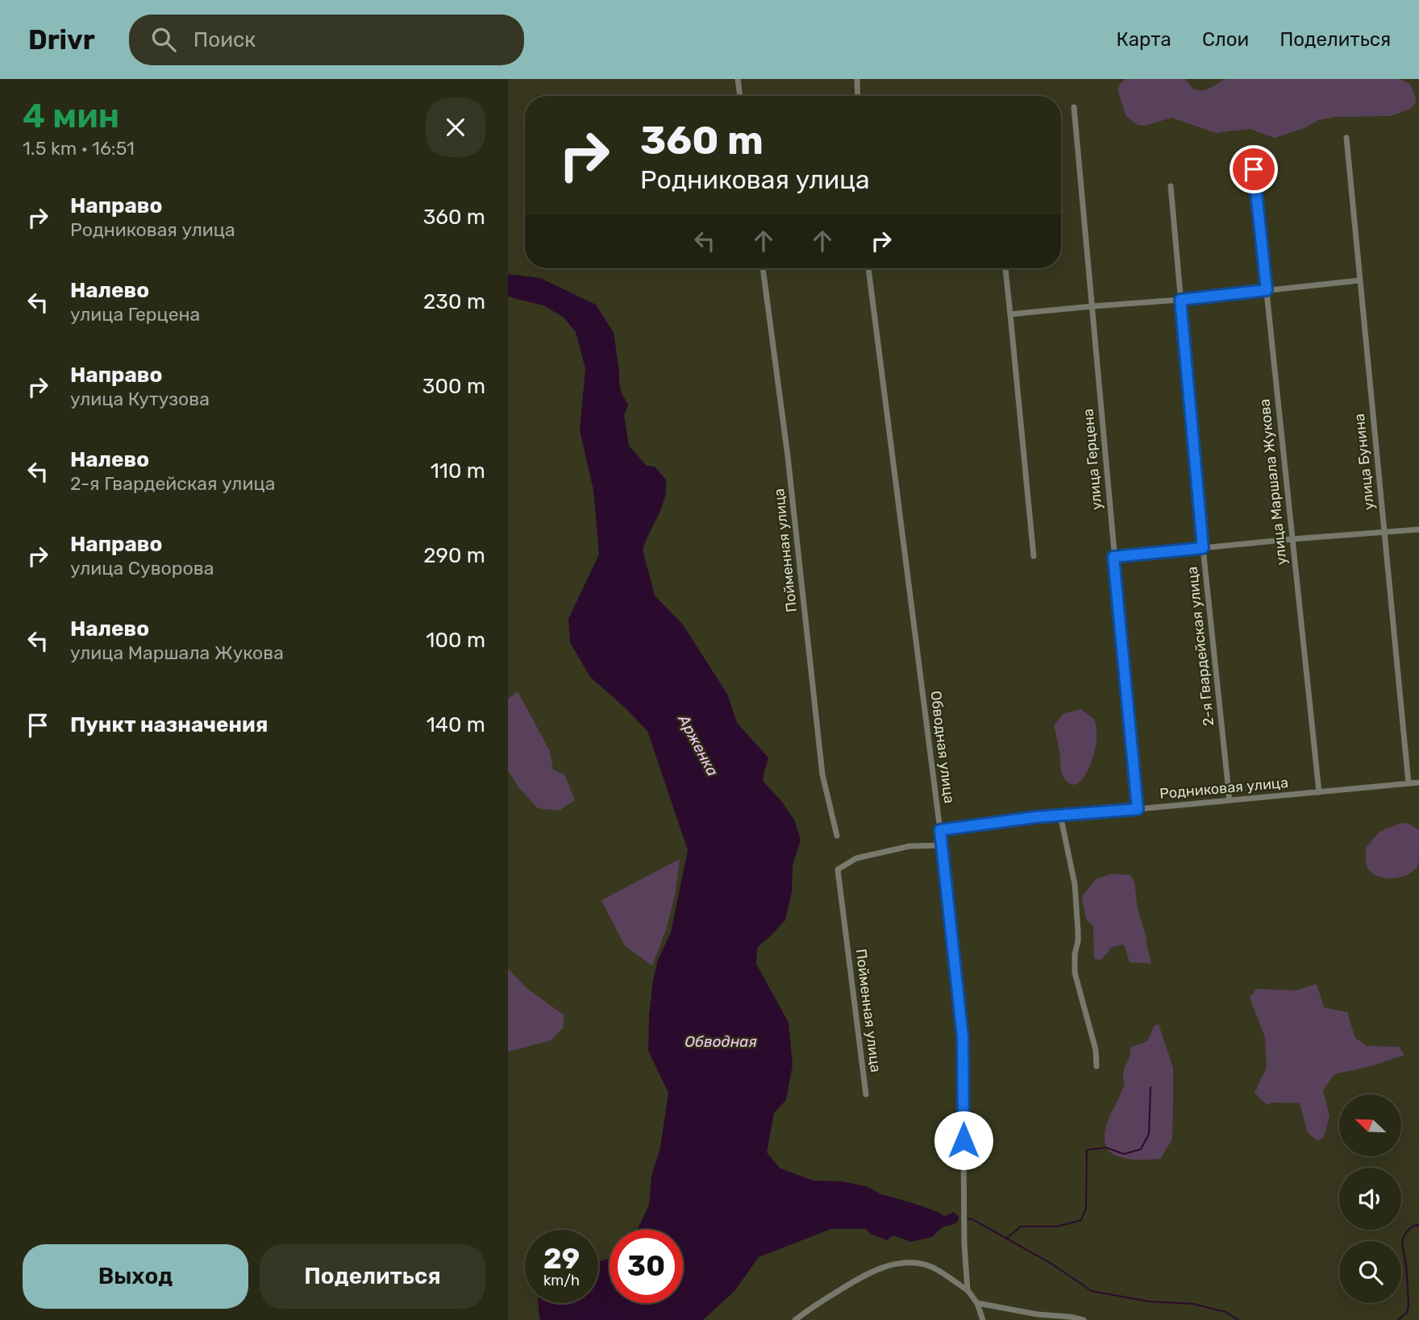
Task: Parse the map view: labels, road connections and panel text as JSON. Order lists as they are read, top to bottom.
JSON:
{
  "streets": {
    "street": [
      "улица Герцена",
      "улица Бунина",
      "улица Маршала Жукова",
      "Пойменная улица",
      "2-я Гвардейская улица",
      "Обводная улица",
      "Родниковая улица"
    ]
  },
  "crossings": [
    ["улица Герцена", "Родниковая улица"],
    ["улица Бунина", "Родниковая улица"],
    ["улица Маршала Жукова", "Родниковая улица"],
    ["Пойменная улица", "Обводная улица"],
    ["2-я Гвардейская улица", "Родниковая улица"],
    ["Обводная улица", "Родниковая улица"]
  ],
  "water": ["Арженка", "Обводная"],
  "north": "top left",
  "page": {
    "header": "Drivr",
    "search": "Поиск",
    "nav": ["Карта", "Слои", "Поделиться"],
    "heading": ["4 мин", "1.5 km · 16:51"],
    "turn": ["360 m", "Родниковая улица"],
    "list": [
      {
        "name": "Направо",
        "note": "Родниковая улица",
        "value": "360 m"
      },
      {
        "name": "Налево",
        "note": "улица Герцена",
        "value": "230 m"
      },
      {
        "name": "Направо",
        "note": "улица Кутузова",
        "value": "300 m"
      },
      {
        "name": "Налево",
        "note": "2-я Гвардейская улица",
        "value": "110 m"
      },
      {
        "name": "Направо",
        "note": "улица Суворова",
        "value": "290 m"
      },
      {
        "name": "Налево",
        "note": "улица Маршала Жукова",
        "value": "100 m"
      },
      {
        "name": "Пункт назначения",
        "value": "140 m"
      }
    ],
    "speed": "29 km/h",
    "limit": "30",
    "buttons": ["Выход", "Поделиться"]
  }
}
